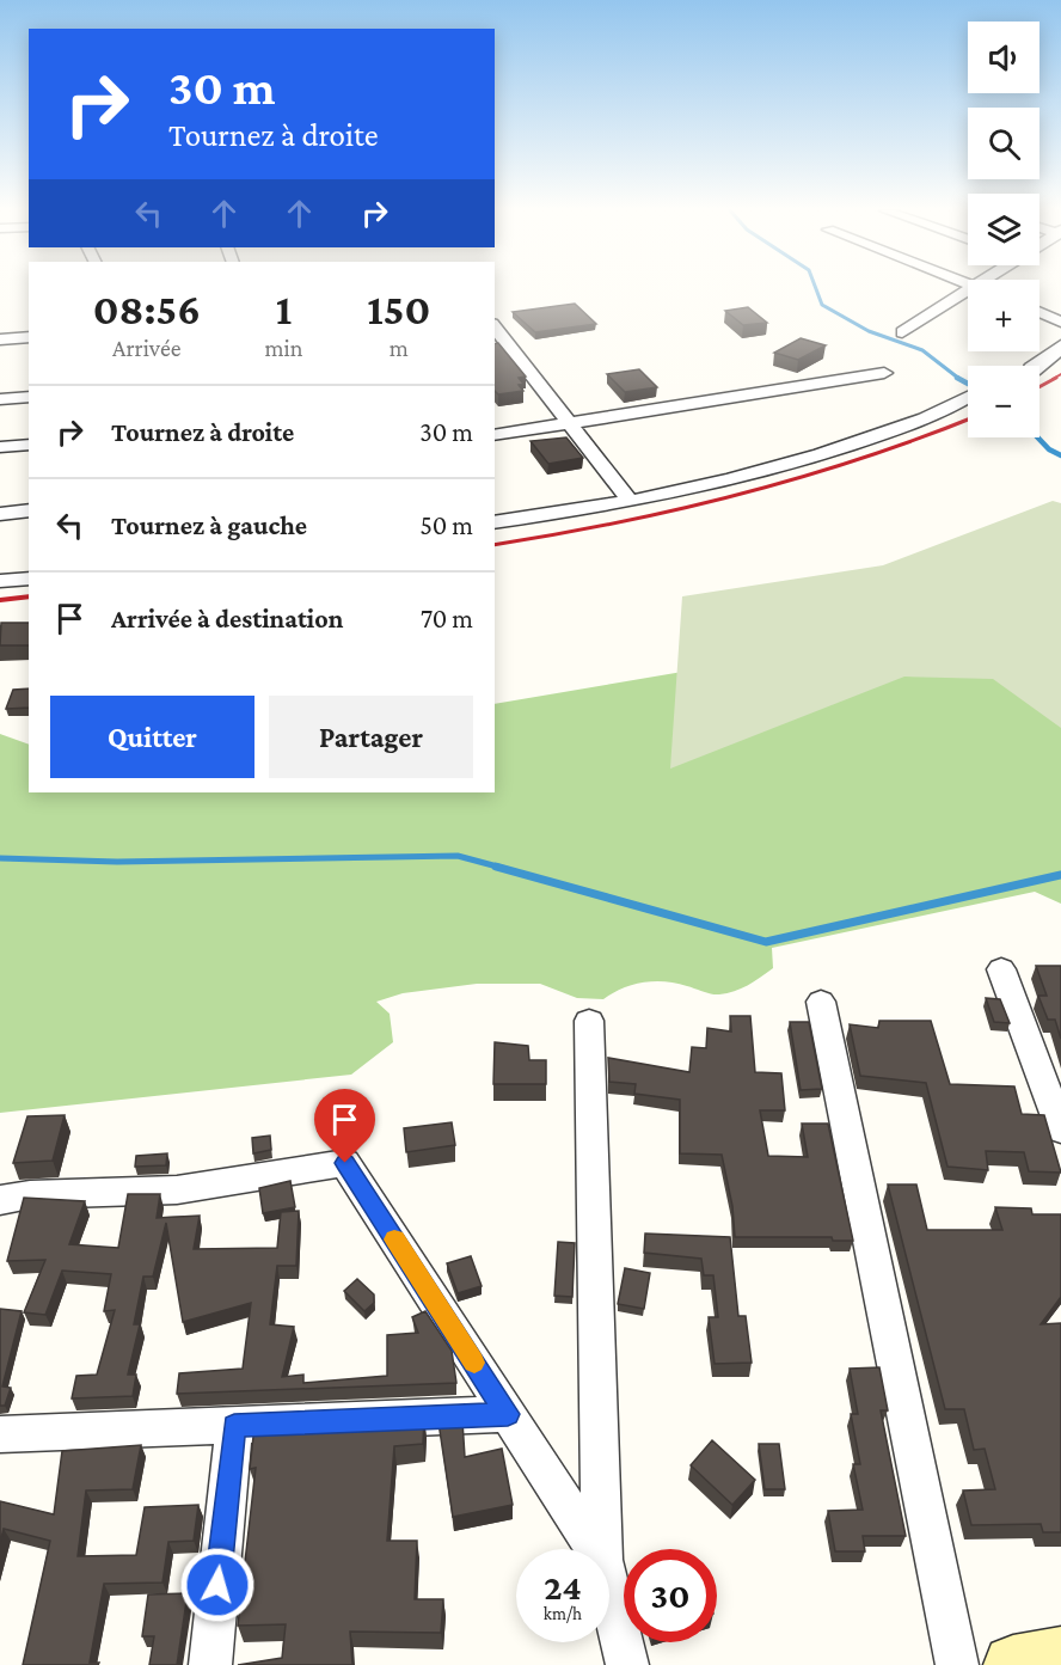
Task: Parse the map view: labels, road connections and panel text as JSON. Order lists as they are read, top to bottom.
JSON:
{
  "page": {
    "map_buttons": ["+", "−"],
    "turn": ["30 m", "Tournez à droite"],
    "eta": [
      "08:56",
      "Arrivée",
      "1",
      "min",
      "150",
      "m"
    ],
    "list": [
      {
        "name": "Tournez à droite",
        "value": "30 m"
      },
      {
        "name": "Tournez à gauche",
        "value": "50 m"
      },
      {
        "name": "Arrivée à destination",
        "value": "70 m"
      }
    ],
    "buttons": ["Quitter", "Partager"],
    "speed": "24 km/h",
    "limit": "30"
  }
}
